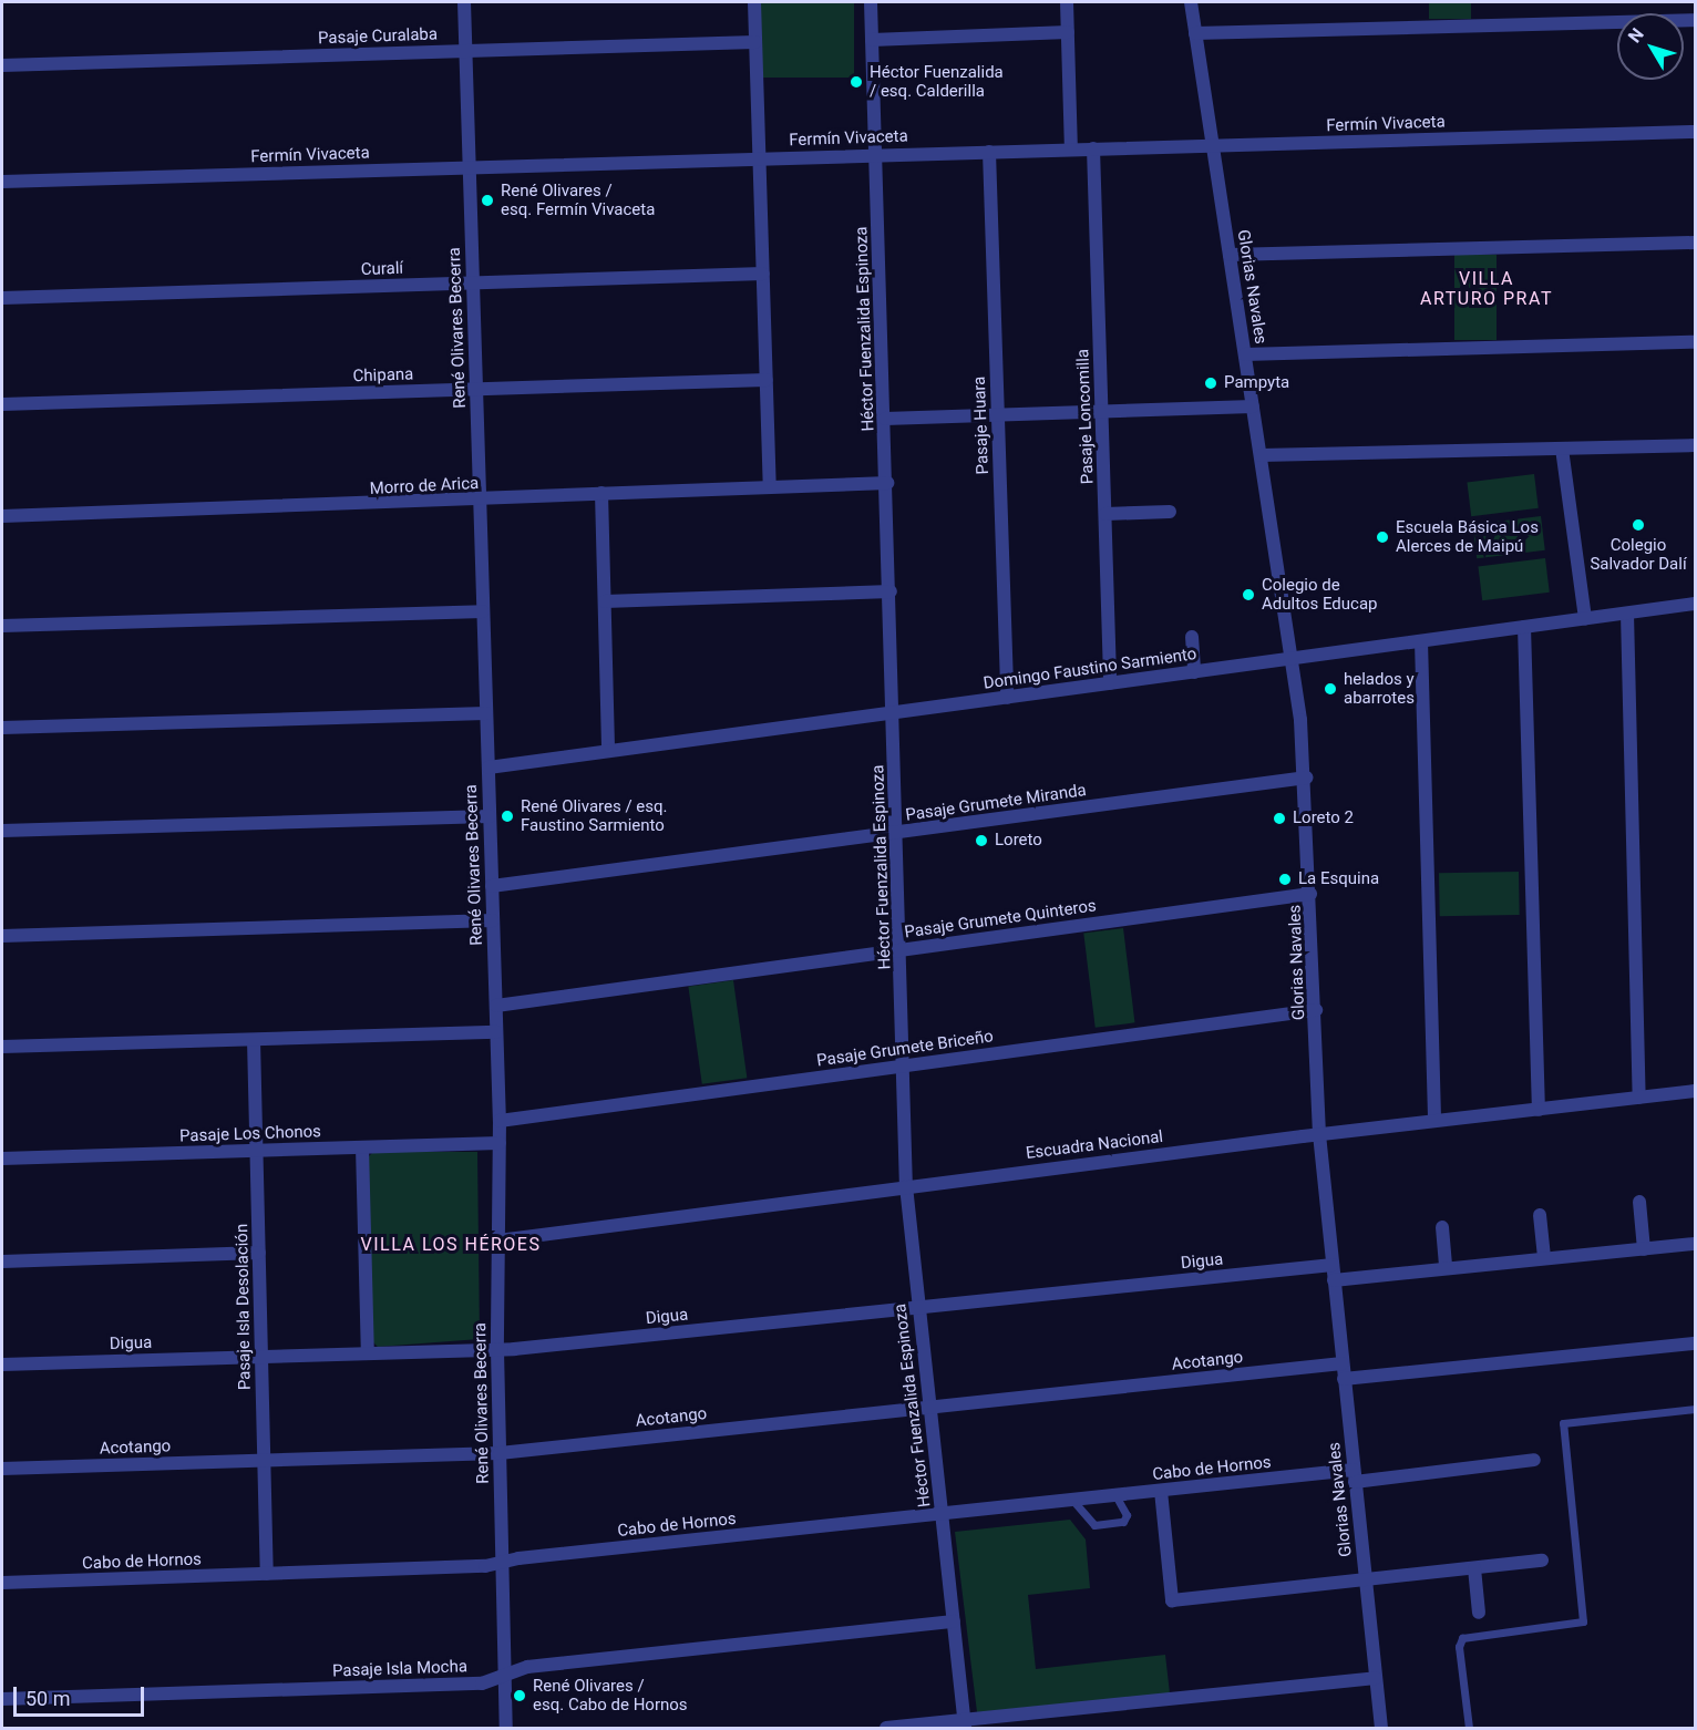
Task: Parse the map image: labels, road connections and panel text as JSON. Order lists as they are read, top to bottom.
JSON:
{
  "streets": {
    "street": [
      "Pasaje Curalaba",
      "Fermín Vivaceta",
      "Curalí",
      "Glorias Navales",
      "René Olivares Becerra",
      "Héctor Fuenzalida Espinoza",
      "Chipana",
      "Pasaje Loncomilla",
      "Pasaje Huara",
      "Morro de Arica",
      "Domingo Faustino Sarmiento",
      "Pasaje Grumete Miranda",
      "Pasaje Grumete Quinteros",
      "Pasaje Grumete Briceño",
      "Pasaje Los Chonos",
      "Escuadra Nacional",
      "Digua",
      "Pasaje Isla Desolación",
      "Acotango",
      "Cabo de Hornos",
      "Pasaje Isla Mocha"
    ]
  },
  "crossings": [
    ["Pasaje Curalaba", "René Olivares Becerra"],
    ["Fermín Vivaceta", "Glorias Navales"],
    ["Fermín Vivaceta", "René Olivares Becerra"],
    ["Fermín Vivaceta", "Héctor Fuenzalida Espinoza"],
    ["Fermín Vivaceta", "Pasaje Loncomilla"],
    ["Fermín Vivaceta", "Pasaje Huara"],
    ["Curalí", "René Olivares Becerra"],
    ["Glorias Navales", "Domingo Faustino Sarmiento"],
    ["Glorias Navales", "Pasaje Grumete Miranda"],
    ["Glorias Navales", "Pasaje Grumete Quinteros"],
    ["Glorias Navales", "Pasaje Grumete Briceño"],
    ["Glorias Navales", "Escuadra Nacional"],
    ["Glorias Navales", "Digua"],
    ["Glorias Navales", "Acotango"],
    ["Glorias Navales", "Cabo de Hornos"],
    ["René Olivares Becerra", "Chipana"],
    ["René Olivares Becerra", "Morro de Arica"],
    ["René Olivares Becerra", "Domingo Faustino Sarmiento"],
    ["René Olivares Becerra", "Pasaje Grumete Miranda"],
    ["René Olivares Becerra", "Pasaje Grumete Quinteros"],
    ["René Olivares Becerra", "Pasaje Grumete Briceño"],
    ["René Olivares Becerra", "Pasaje Los Chonos"],
    ["René Olivares Becerra", "Escuadra Nacional"],
    ["René Olivares Becerra", "Digua"],
    ["René Olivares Becerra", "Acotango"],
    ["René Olivares Becerra", "Cabo de Hornos"],
    ["René Olivares Becerra", "Pasaje Isla Mocha"],
    ["Héctor Fuenzalida Espinoza", "Morro de Arica"],
    ["Héctor Fuenzalida Espinoza", "Domingo Faustino Sarmiento"],
    ["Héctor Fuenzalida Espinoza", "Pasaje Grumete Miranda"],
    ["Héctor Fuenzalida Espinoza", "Pasaje Grumete Quinteros"],
    ["Héctor Fuenzalida Espinoza", "Pasaje Grumete Briceño"],
    ["Héctor Fuenzalida Espinoza", "Escuadra Nacional"],
    ["Héctor Fuenzalida Espinoza", "Digua"],
    ["Héctor Fuenzalida Espinoza", "Acotango"],
    ["Héctor Fuenzalida Espinoza", "Cabo de Hornos"],
    ["Héctor Fuenzalida Espinoza", "Pasaje Isla Mocha"],
    ["Pasaje Loncomilla", "Domingo Faustino Sarmiento"],
    ["Pasaje Huara", "Domingo Faustino Sarmiento"],
    ["Pasaje Los Chonos", "Pasaje Isla Desolación"],
    ["Digua", "Pasaje Isla Desolación"],
    ["Pasaje Isla Desolación", "Acotango"],
    ["Pasaje Isla Desolación", "Cabo de Hornos"]
  ],
  "districts": ["VILLA ARTURO PRAT", "VILLA LOS HÉROES"],
  "places": [
    "Héctor Fuenzalida / esq. Calderilla",
    "René Olivares / esq. Fermín Vivaceta",
    "Pampyta",
    "Colegio Salvador Dalí",
    "Escuela Básica Los Alerces de Maipú",
    "Colegio de Adultos Educap",
    "helados y abarrotes",
    "René Olivares / esq. Faustino Sarmiento",
    "Loreto 2",
    "Loreto",
    "La Esquina",
    "René Olivares / esq. Cabo de Hornos"
  ],
  "scale_bar": "50 m",
  "north": "top left"
}
